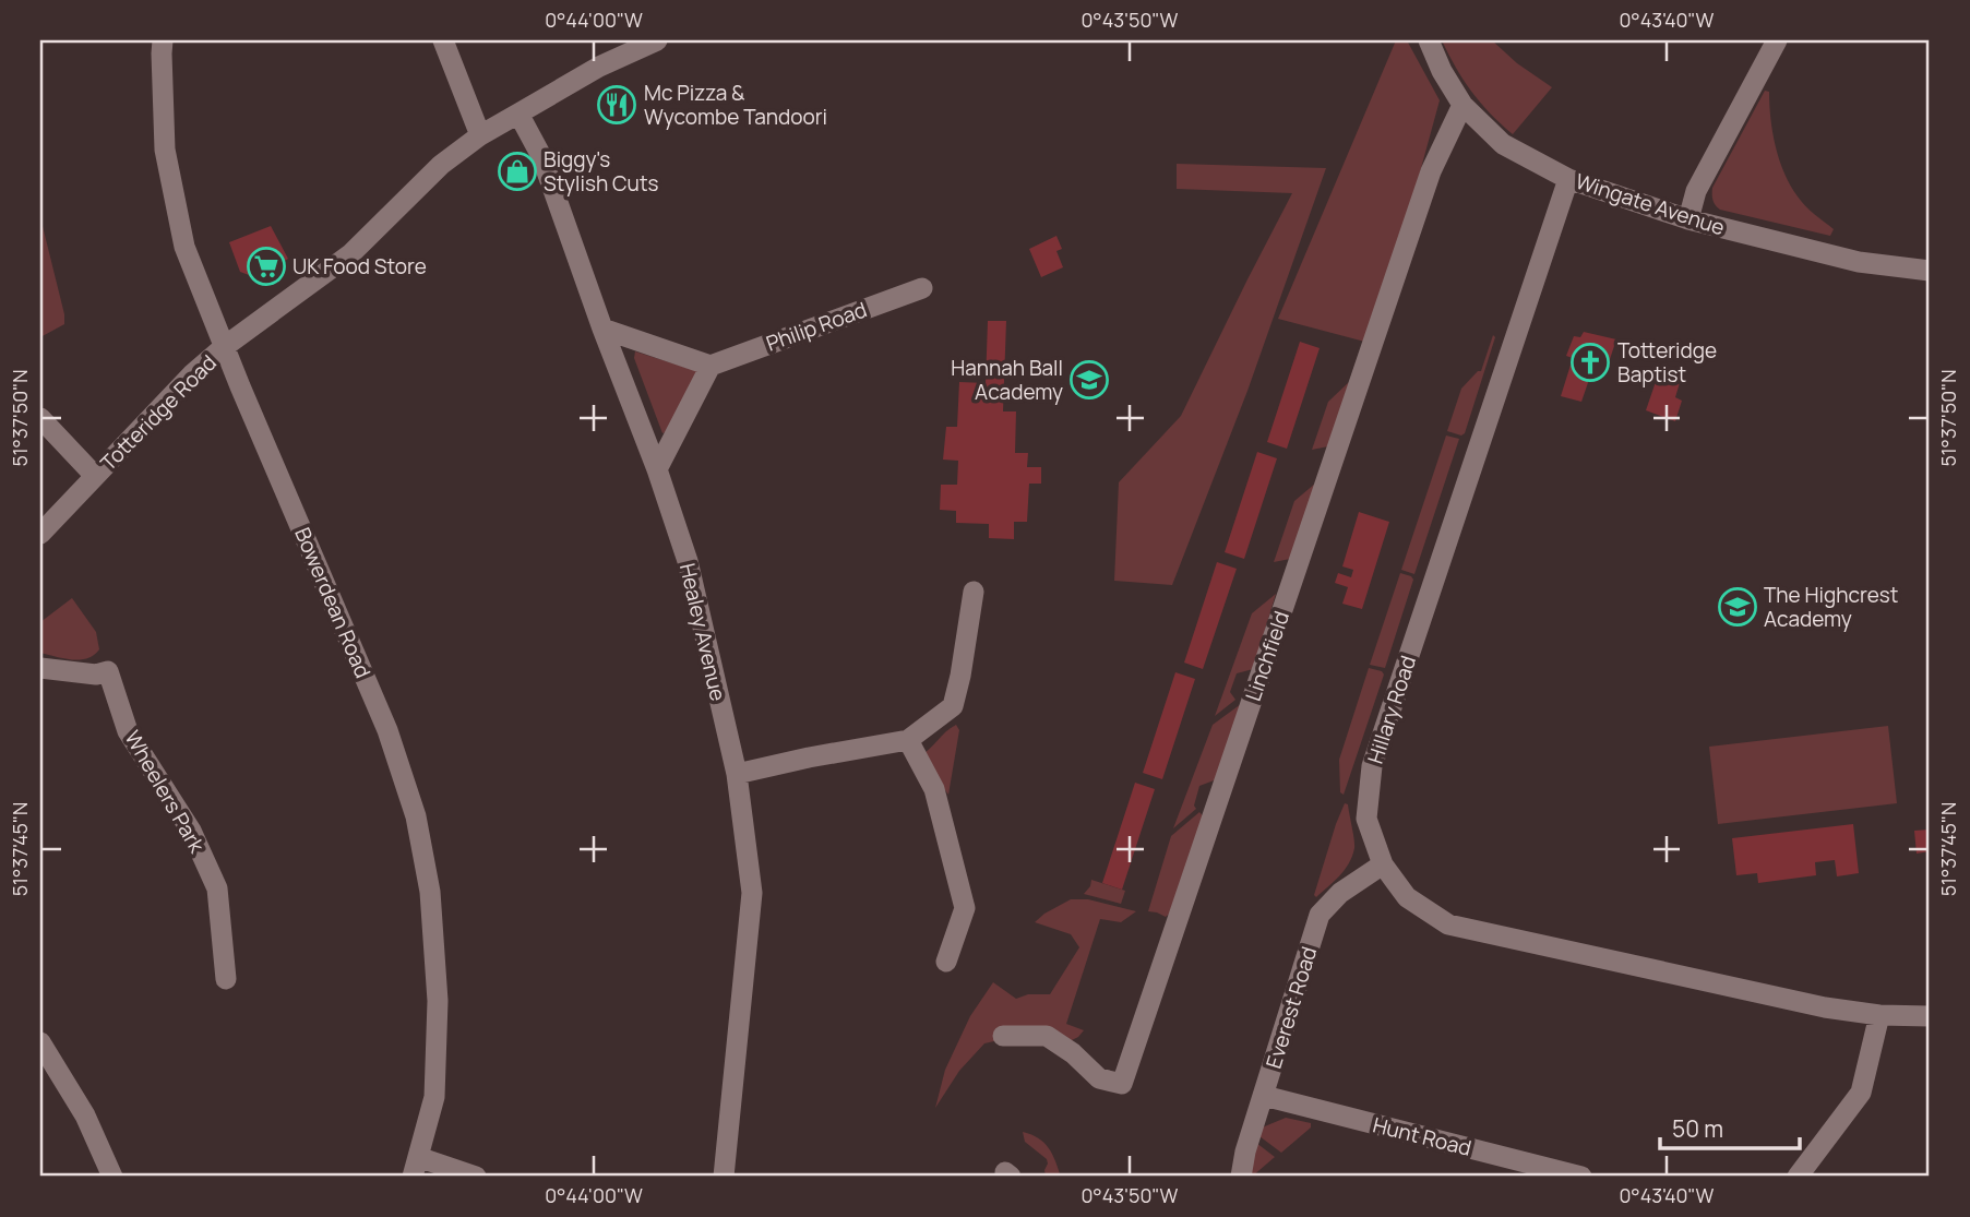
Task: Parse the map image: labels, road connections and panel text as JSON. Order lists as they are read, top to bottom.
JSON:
{
  "streets": {
    "street": [
      "Wingate Avenue",
      "Philip Road",
      "Totteridge Road",
      "Bowerdean Road",
      "Healey Avenue",
      "Linchfield",
      "Hillary Road",
      "Wheelers Park",
      "Everest Road",
      "Hunt Road"
    ]
  },
  "crossings": [
    ["Wingate Avenue", "Linchfield"],
    ["Wingate Avenue", "Hillary Road"],
    ["Totteridge Road", "Bowerdean Road"],
    ["Totteridge Road", "Healey Avenue"],
    ["Hillary Road", "Everest Road"],
    ["Everest Road", "Hunt Road"]
  ],
  "places": {
    "restaurant": ["Mc Pizza & Wycombe Tandoori"],
    "shop": ["Biggy's Stylish Cuts"],
    "supermarket": ["UK Food Store"],
    "church": ["Totteridge Baptist"],
    "school or university": ["Hannah Ball Academy", "The Highcrest Academy"]
  },
  "scale_bar": "50 m",
  "coordinates": [
    "0°44'00\"W",
    "0°43'50\"W",
    "0°43'40\"W",
    "51°37'50\"N",
    "51°37'45\"N"
  ]
}
